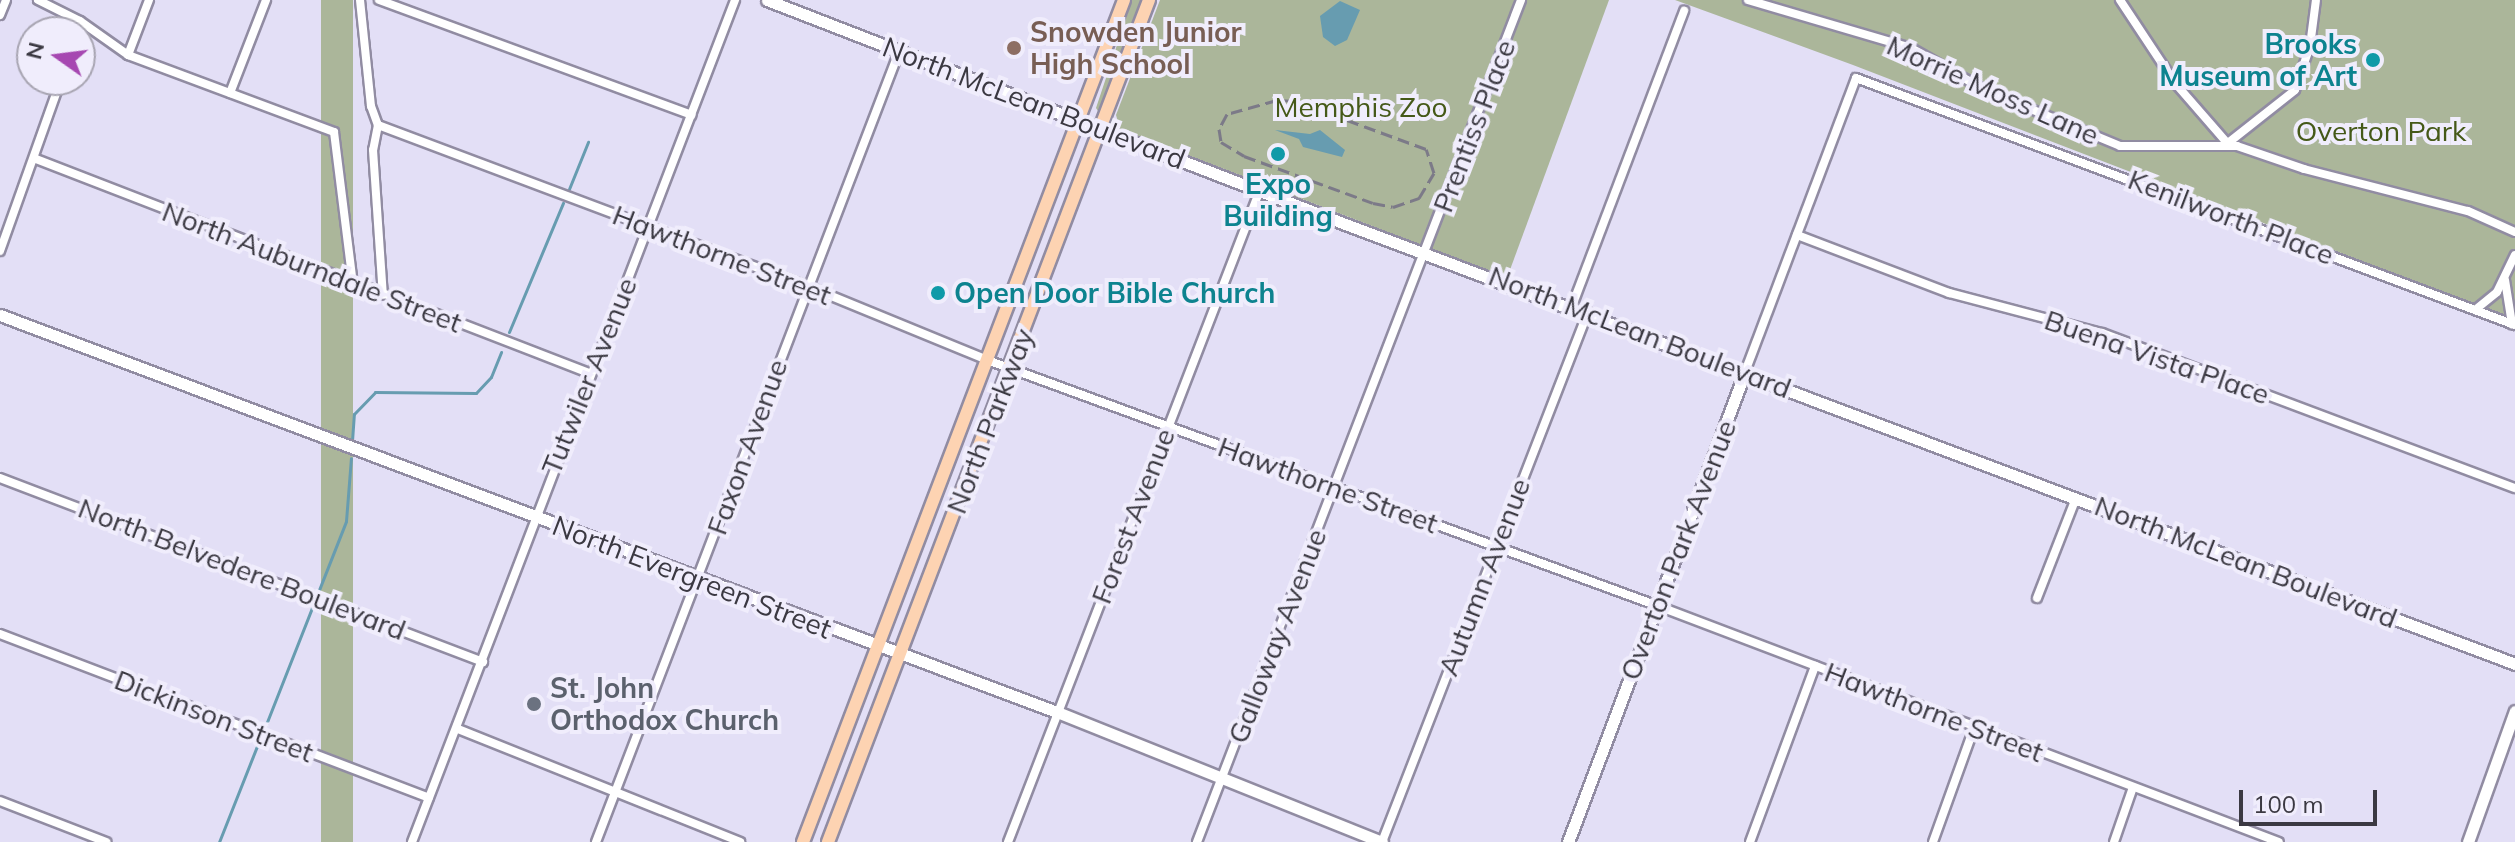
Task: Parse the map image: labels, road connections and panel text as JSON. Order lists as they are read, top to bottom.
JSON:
{
  "streets": {
    "main road": [
      "North McLean Boulevard",
      "North Parkway",
      "Overton Park Avenue",
      "North Evergreen Street"
    ],
    "street": [
      "Morrie Moss Lane",
      "Prentiss Place",
      "Kenilworth Place",
      "Hawthorne Street",
      "North Auburndale Street",
      "Buena Vista Place",
      "Tutwiler Avenue",
      "Faxon Avenue",
      "Forest Avenue",
      "North Belvedere Boulevard",
      "Autumn Avenue",
      "Galloway Avenue",
      "Dickinson Street"
    ]
  },
  "crossings": [
    ["North McLean Boulevard", "Prentiss Place"],
    ["North McLean Boulevard", "North Parkway"],
    ["North McLean Boulevard", "Faxon Avenue"],
    ["North McLean Boulevard", "Forest Avenue"],
    ["North McLean Boulevard", "Overton Park Avenue"],
    ["North McLean Boulevard", "Autumn Avenue"],
    ["North McLean Boulevard", "Galloway Avenue"],
    ["Prentiss Place", "Galloway Avenue"],
    ["Kenilworth Place", "Overton Park Avenue"],
    ["Hawthorne Street", "Tutwiler Avenue"],
    ["Hawthorne Street", "North Parkway"],
    ["Hawthorne Street", "Faxon Avenue"],
    ["Hawthorne Street", "Forest Avenue"],
    ["Hawthorne Street", "Overton Park Avenue"],
    ["Hawthorne Street", "Autumn Avenue"],
    ["Hawthorne Street", "Galloway Avenue"],
    ["North Auburndale Street", "Tutwiler Avenue"],
    ["Buena Vista Place", "Overton Park Avenue"],
    ["Tutwiler Avenue", "North Belvedere Boulevard"],
    ["Tutwiler Avenue", "North Evergreen Street"],
    ["Tutwiler Avenue", "Dickinson Street"],
    ["North Parkway", "North Evergreen Street"],
    ["Faxon Avenue", "North Evergreen Street"],
    ["Forest Avenue", "North Evergreen Street"],
    ["North Evergreen Street", "Autumn Avenue"],
    ["North Evergreen Street", "Galloway Avenue"]
  ],
  "parks": ["Memphis Zoo", "Overton Park"],
  "places": [
    "Snowden Junior High School",
    "Brooks Museum of Art",
    "Expo Building",
    "Open Door Bible Church",
    "St. John Orthodox Church"
  ],
  "scale_bar": "100 m",
  "north": "left"
}
